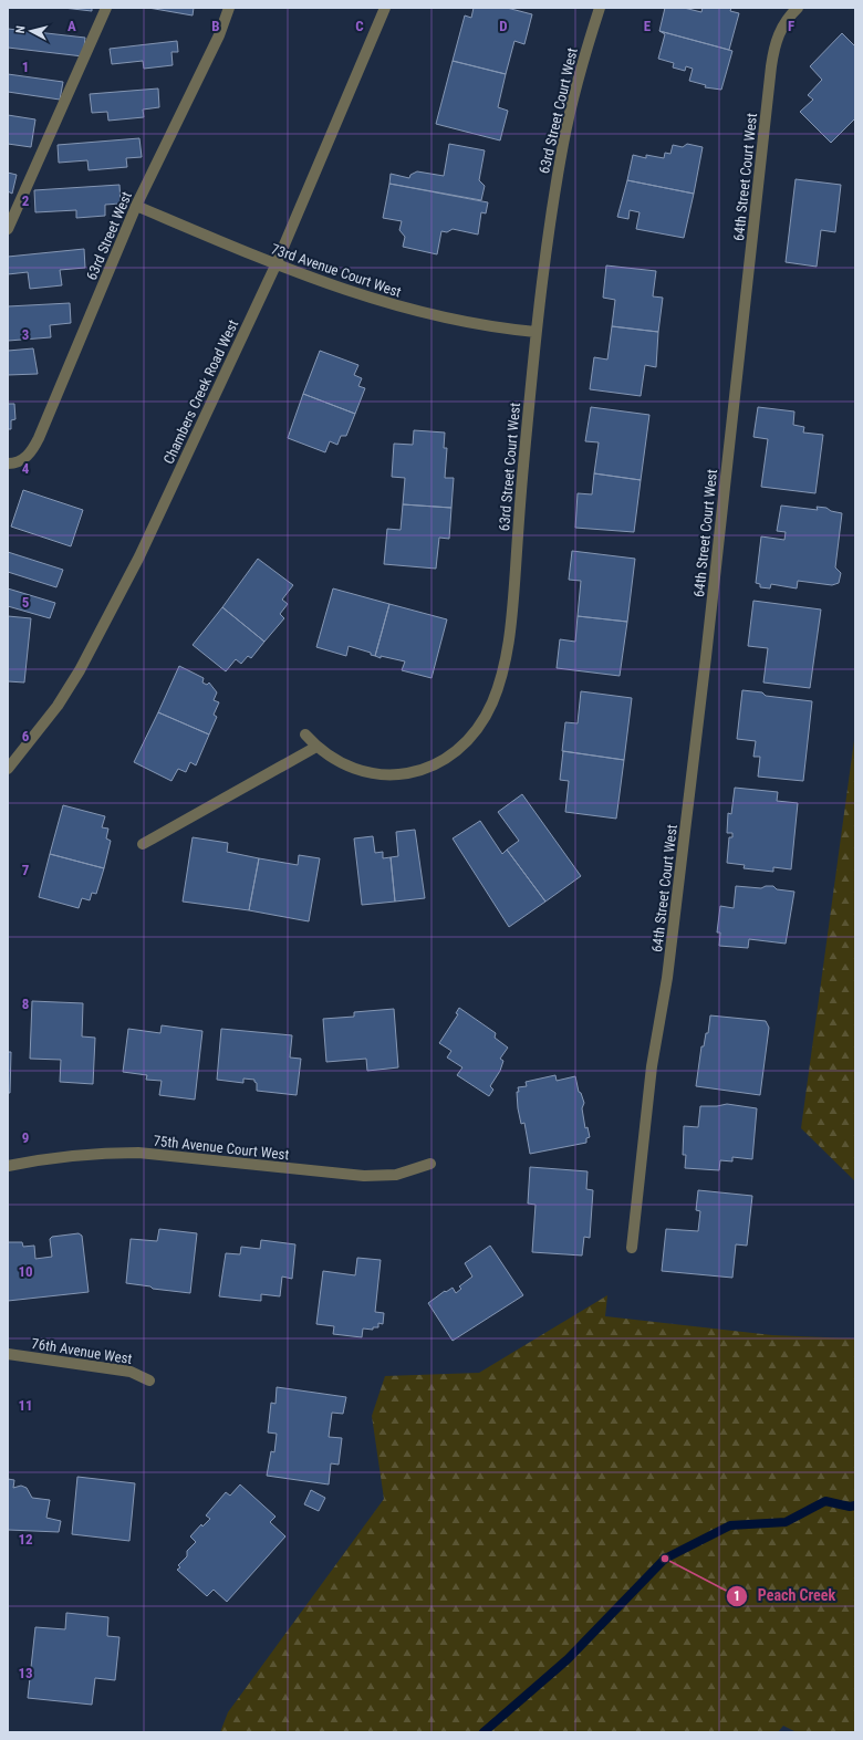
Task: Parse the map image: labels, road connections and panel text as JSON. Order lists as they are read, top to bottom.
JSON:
{
  "streets": {
    "street": [
      "63rd Street Court West",
      "64th Street Court West",
      "63rd Street West",
      "73rd Avenue Court West",
      "Chambers Creek Road West",
      "75th Avenue Court West",
      "76th Avenue West"
    ]
  },
  "crossings": [
    ["63rd Street Court West", "73rd Avenue Court West"],
    ["63rd Street West", "73rd Avenue Court West"],
    ["73rd Avenue Court West", "Chambers Creek Road West"]
  ],
  "places": ["Peach Creek"],
  "north": "left",
  "grid": {
    "columns": [
      "A",
      "B",
      "C",
      "D",
      "E",
      "F"
    ],
    "rows": [
      "1",
      "2",
      "3",
      "4",
      "5",
      "6",
      "7",
      "8",
      "9",
      "10",
      "11",
      "12",
      "13"
    ]
  }
}
